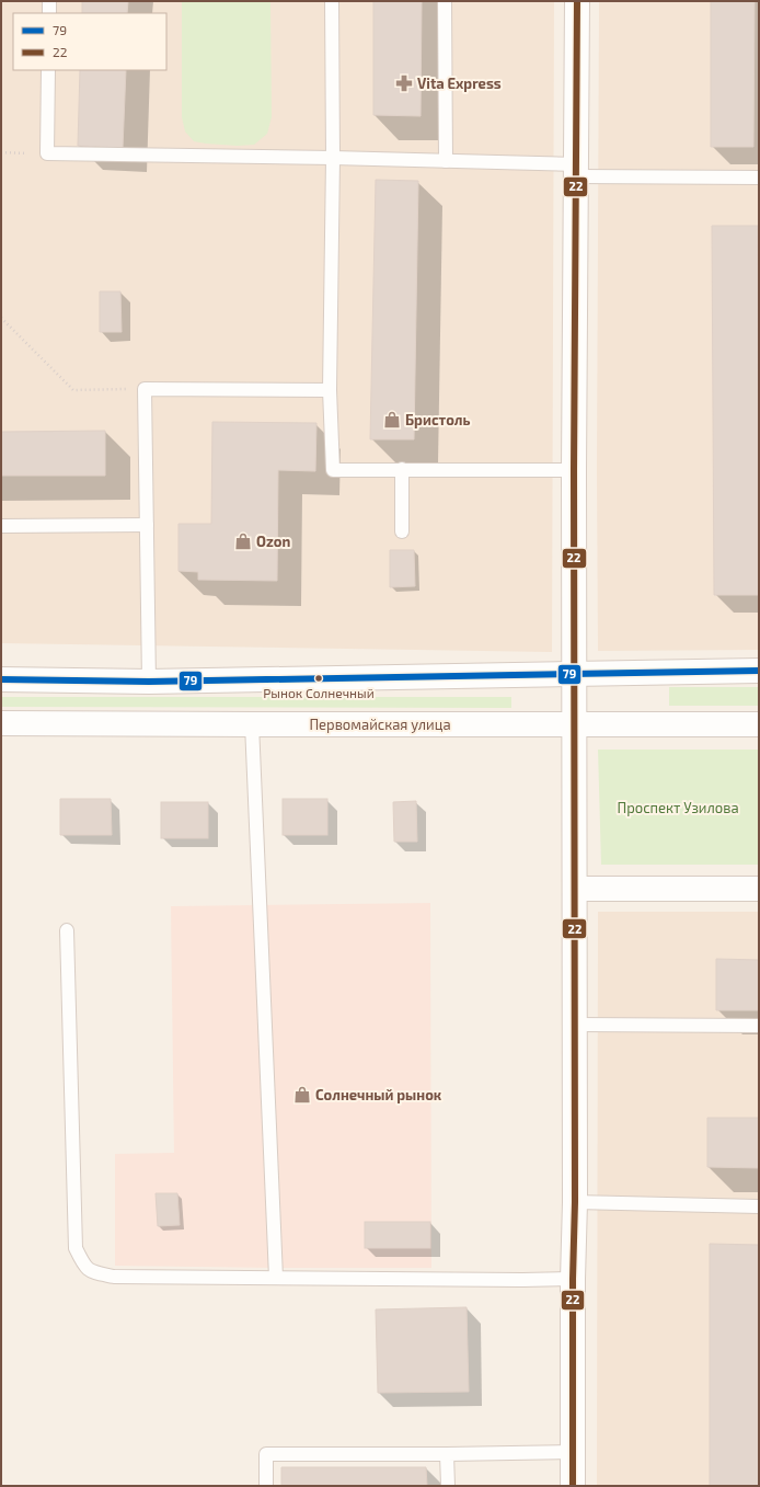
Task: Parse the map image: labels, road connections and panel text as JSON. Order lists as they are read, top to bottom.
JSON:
{
  "streets": {
    "street": ["Первомайская улица"]
  },
  "parks": ["Проспект Узилова"],
  "places": {
    "pharmacy": ["Vita Express"],
    "shop": ["Бристоль", "Ozon", "Солнечный рынок"],
    "other": ["Рынок Солнечный"]
  },
  "lines": ["transit line 22", "transit line 79"],
  "legend": ["79", "22"]
}
